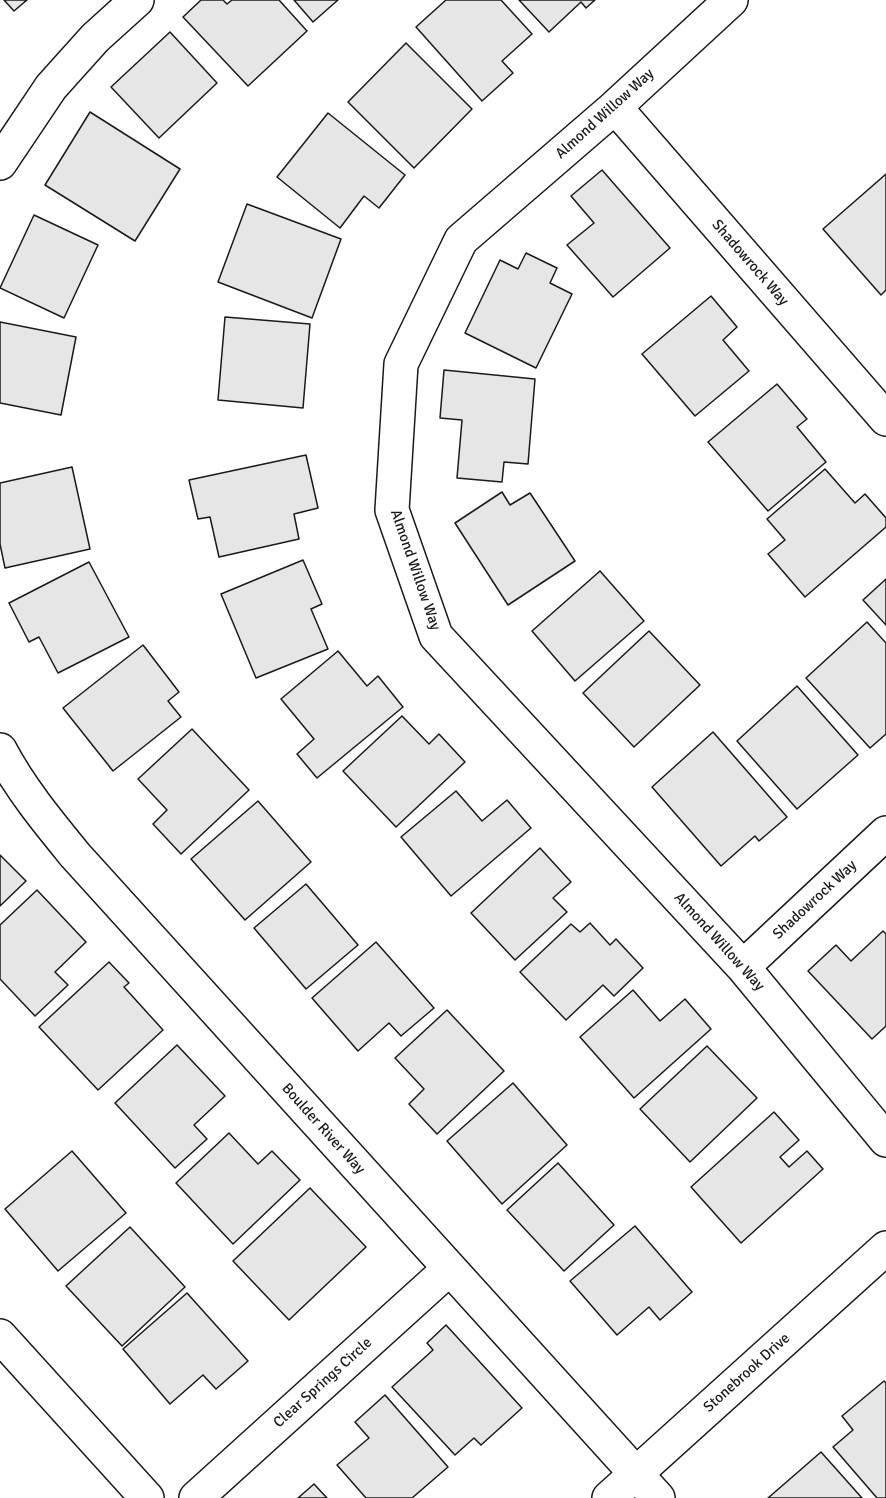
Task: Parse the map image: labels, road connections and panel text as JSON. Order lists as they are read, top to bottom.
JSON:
{
  "streets": {
    "street": [
      "Almond Willow Way",
      "Shadowrock Way",
      "Boulder River Way",
      "Stonebrook Drive",
      "Clear Springs Circle"
    ]
  },
  "crossings": [
    ["Almond Willow Way", "Shadowrock Way"],
    ["Boulder River Way", "Stonebrook Drive"],
    ["Boulder River Way", "Clear Springs Circle"]
  ]
}
